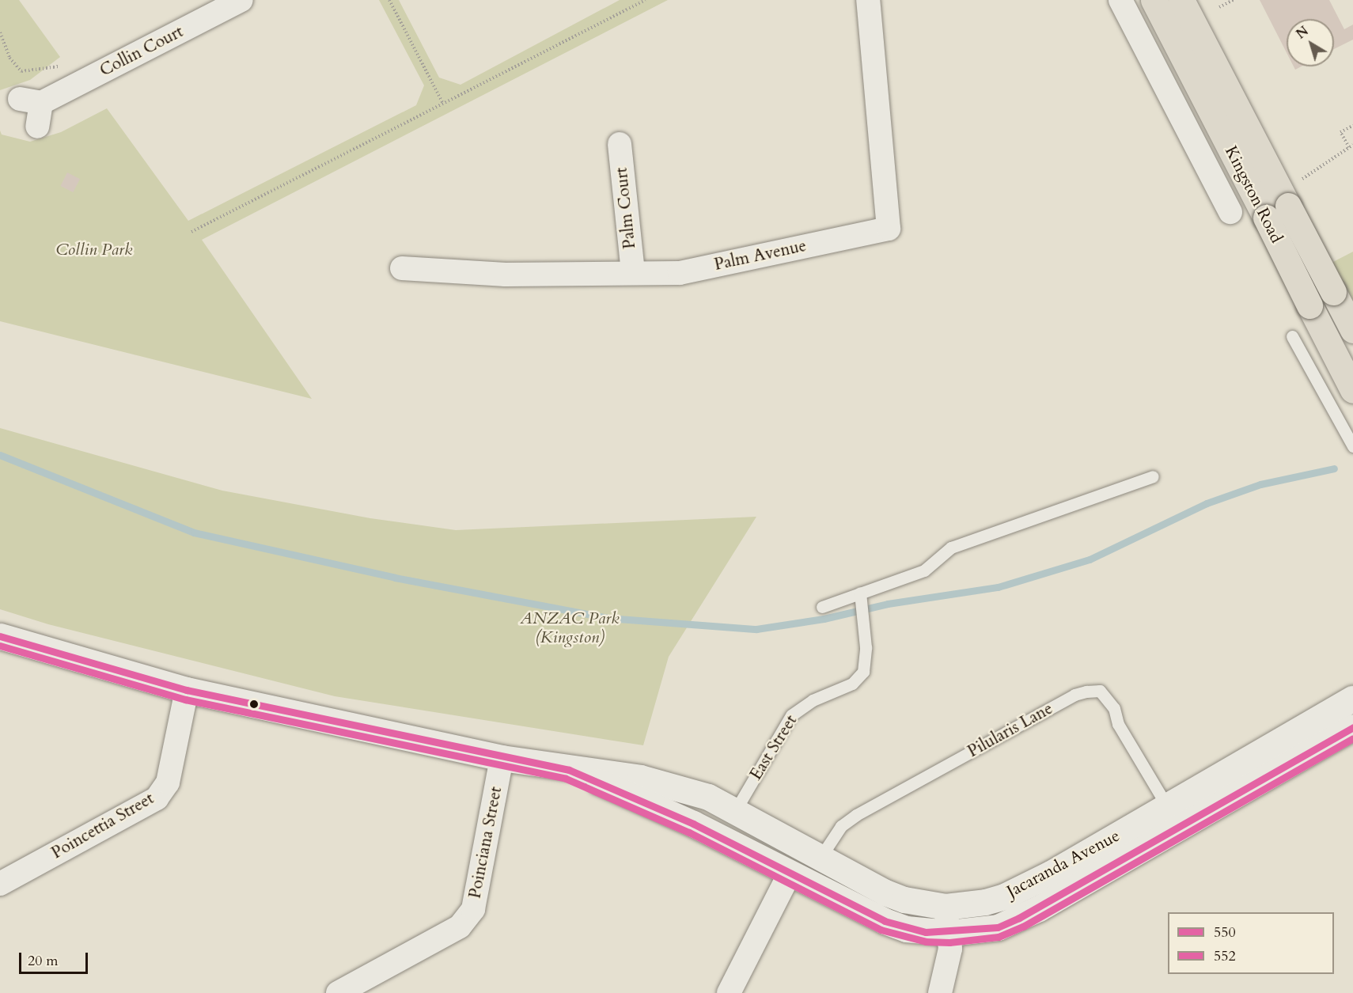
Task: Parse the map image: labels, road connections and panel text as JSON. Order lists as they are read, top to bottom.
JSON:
{
  "streets": {
    "main road": ["Kingston Road"],
    "street": [
      "Collin Court",
      "Palm Court",
      "Palm Avenue",
      "East Street",
      "Poincettia Street",
      "Poinciana Street",
      "Jacaranda Avenue"
    ],
    "lane": ["Pilularis Lane"]
  },
  "crossings": [
    ["Palm Court", "Palm Avenue"],
    ["Pilularis Lane", "Jacaranda Avenue"],
    ["East Street", "Jacaranda Avenue"],
    ["Poincettia Street", "Jacaranda Avenue"],
    ["Poinciana Street", "Jacaranda Avenue"]
  ],
  "parks": ["Collin Park", "ANZAC Park (Kingston)"],
  "lines": ["transit line 550", "transit line 552"],
  "legend": ["550", "552"],
  "scale_bar": "20 m",
  "north": "top left"
}
